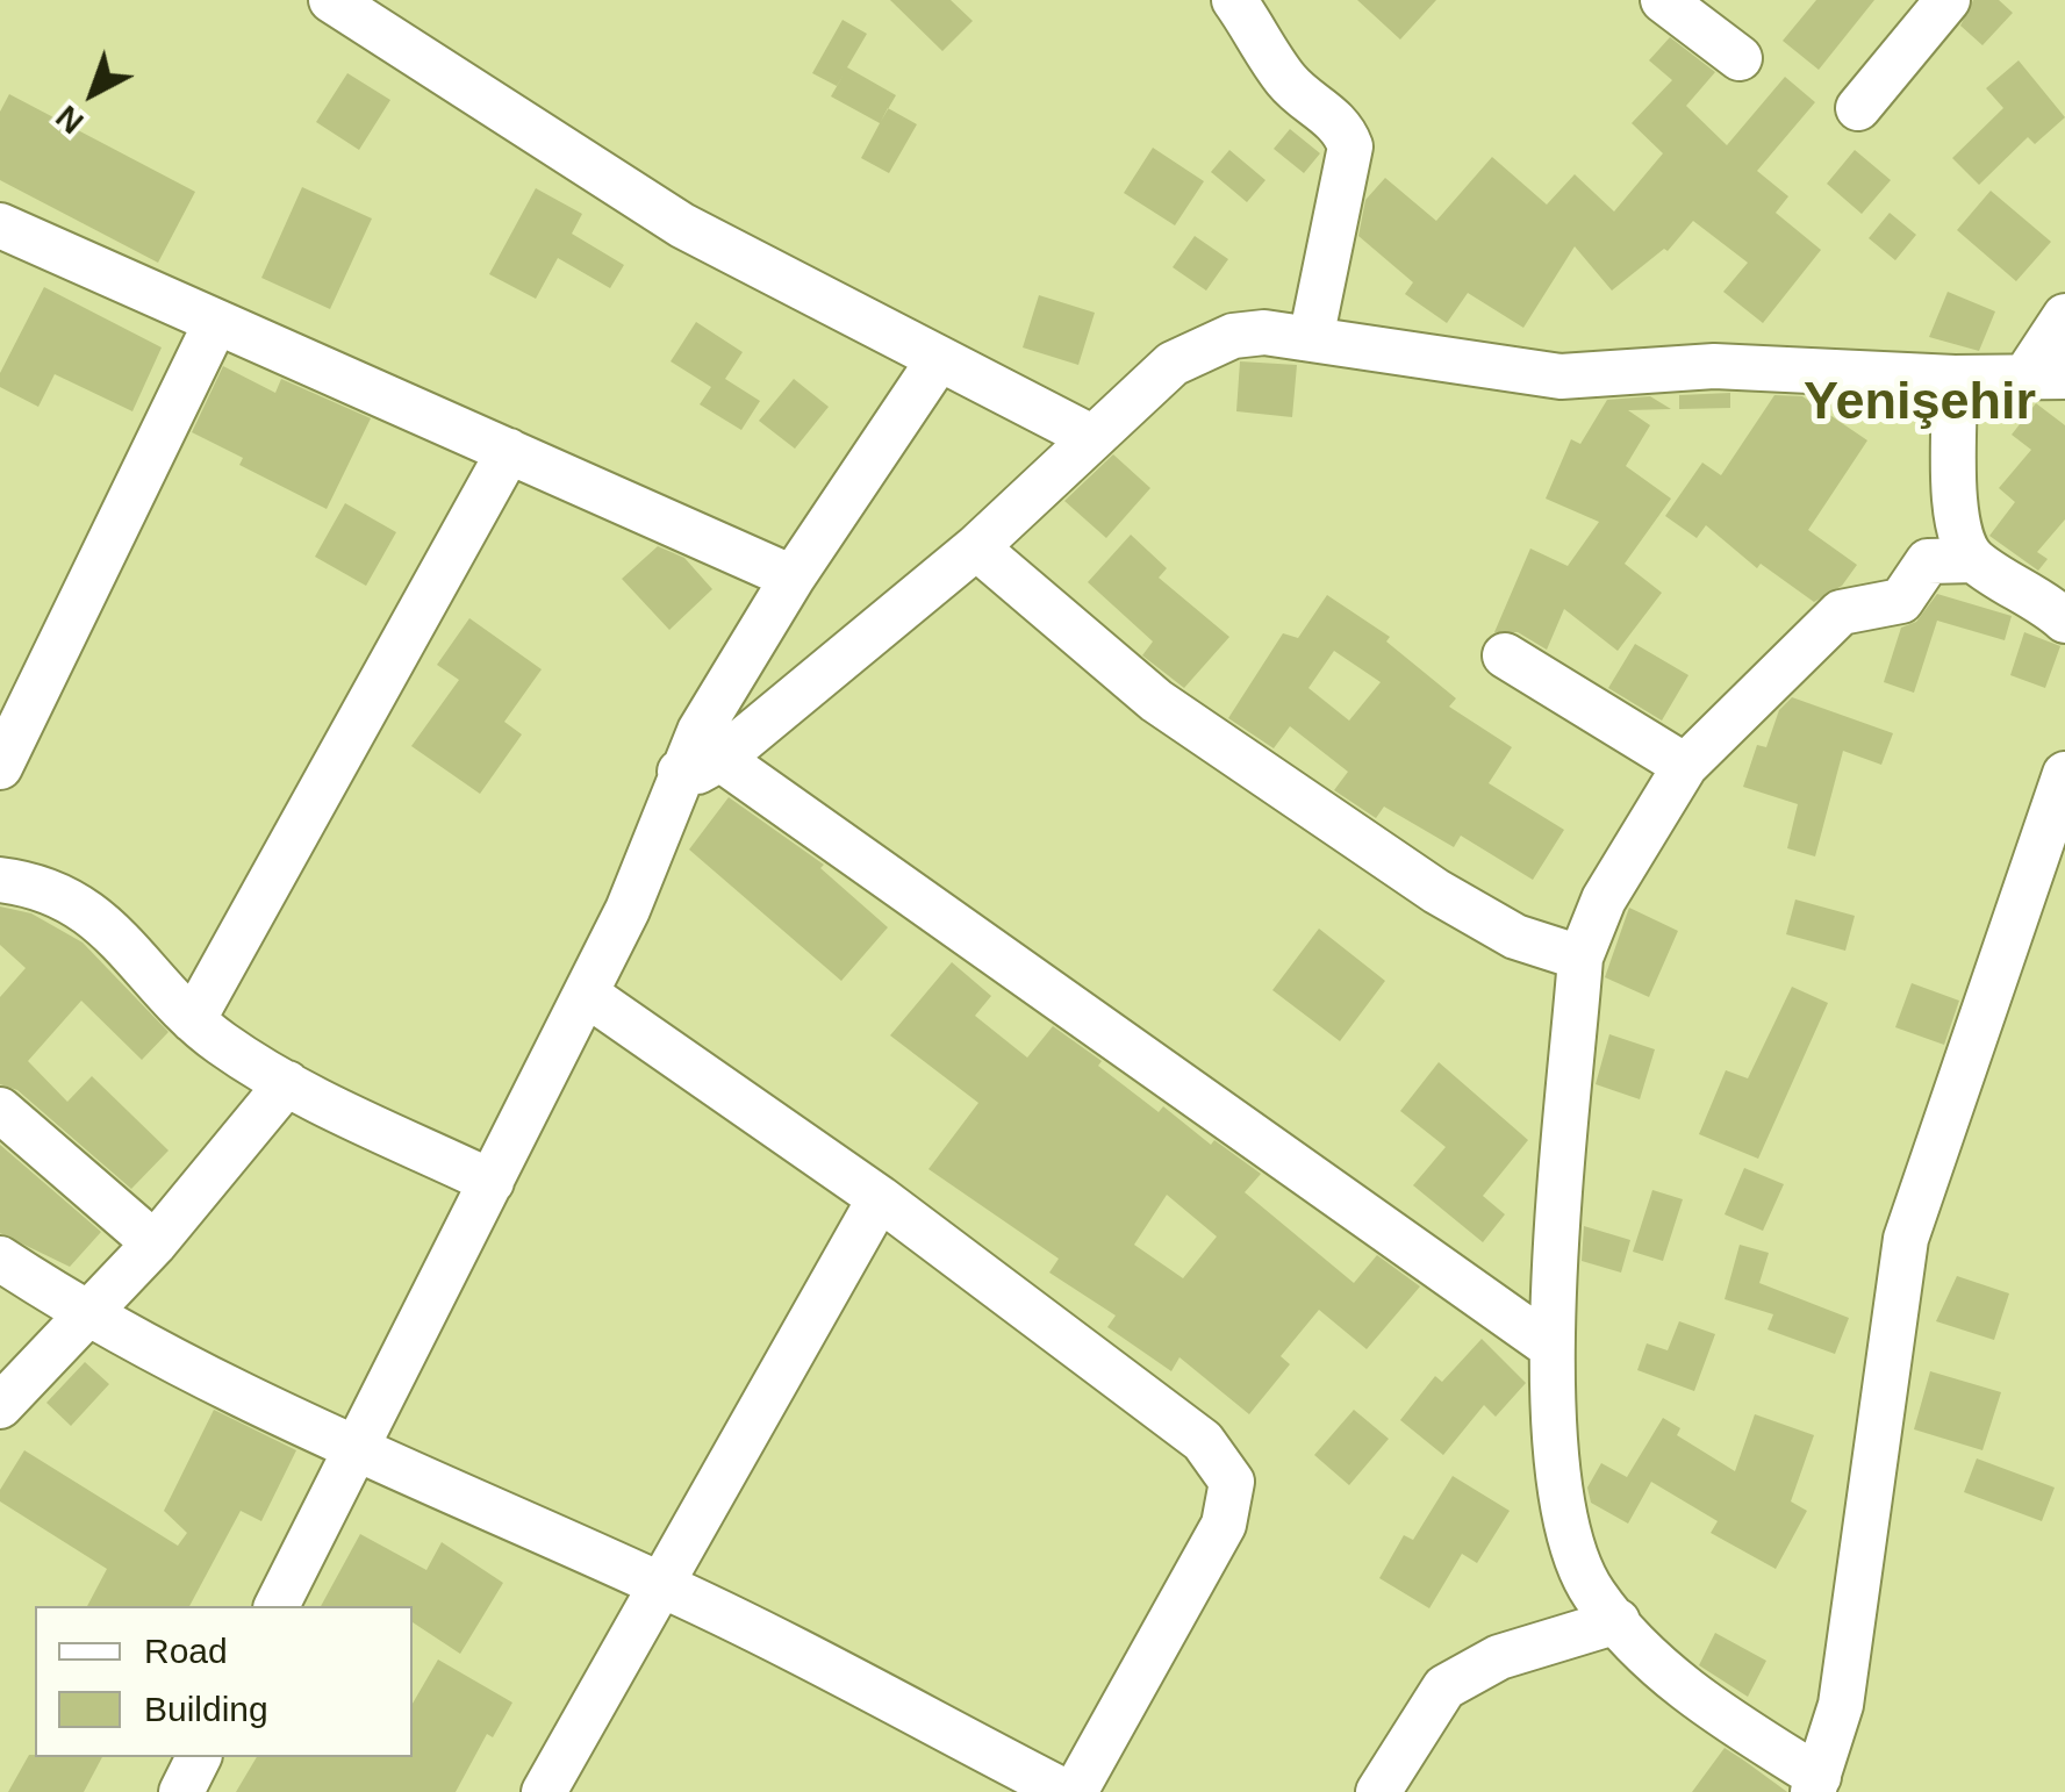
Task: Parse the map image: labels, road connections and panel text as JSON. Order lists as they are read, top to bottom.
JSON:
{
  "districts": ["Yenişehir"],
  "legend": ["Road", "Building"],
  "north": "bottom left"
}
